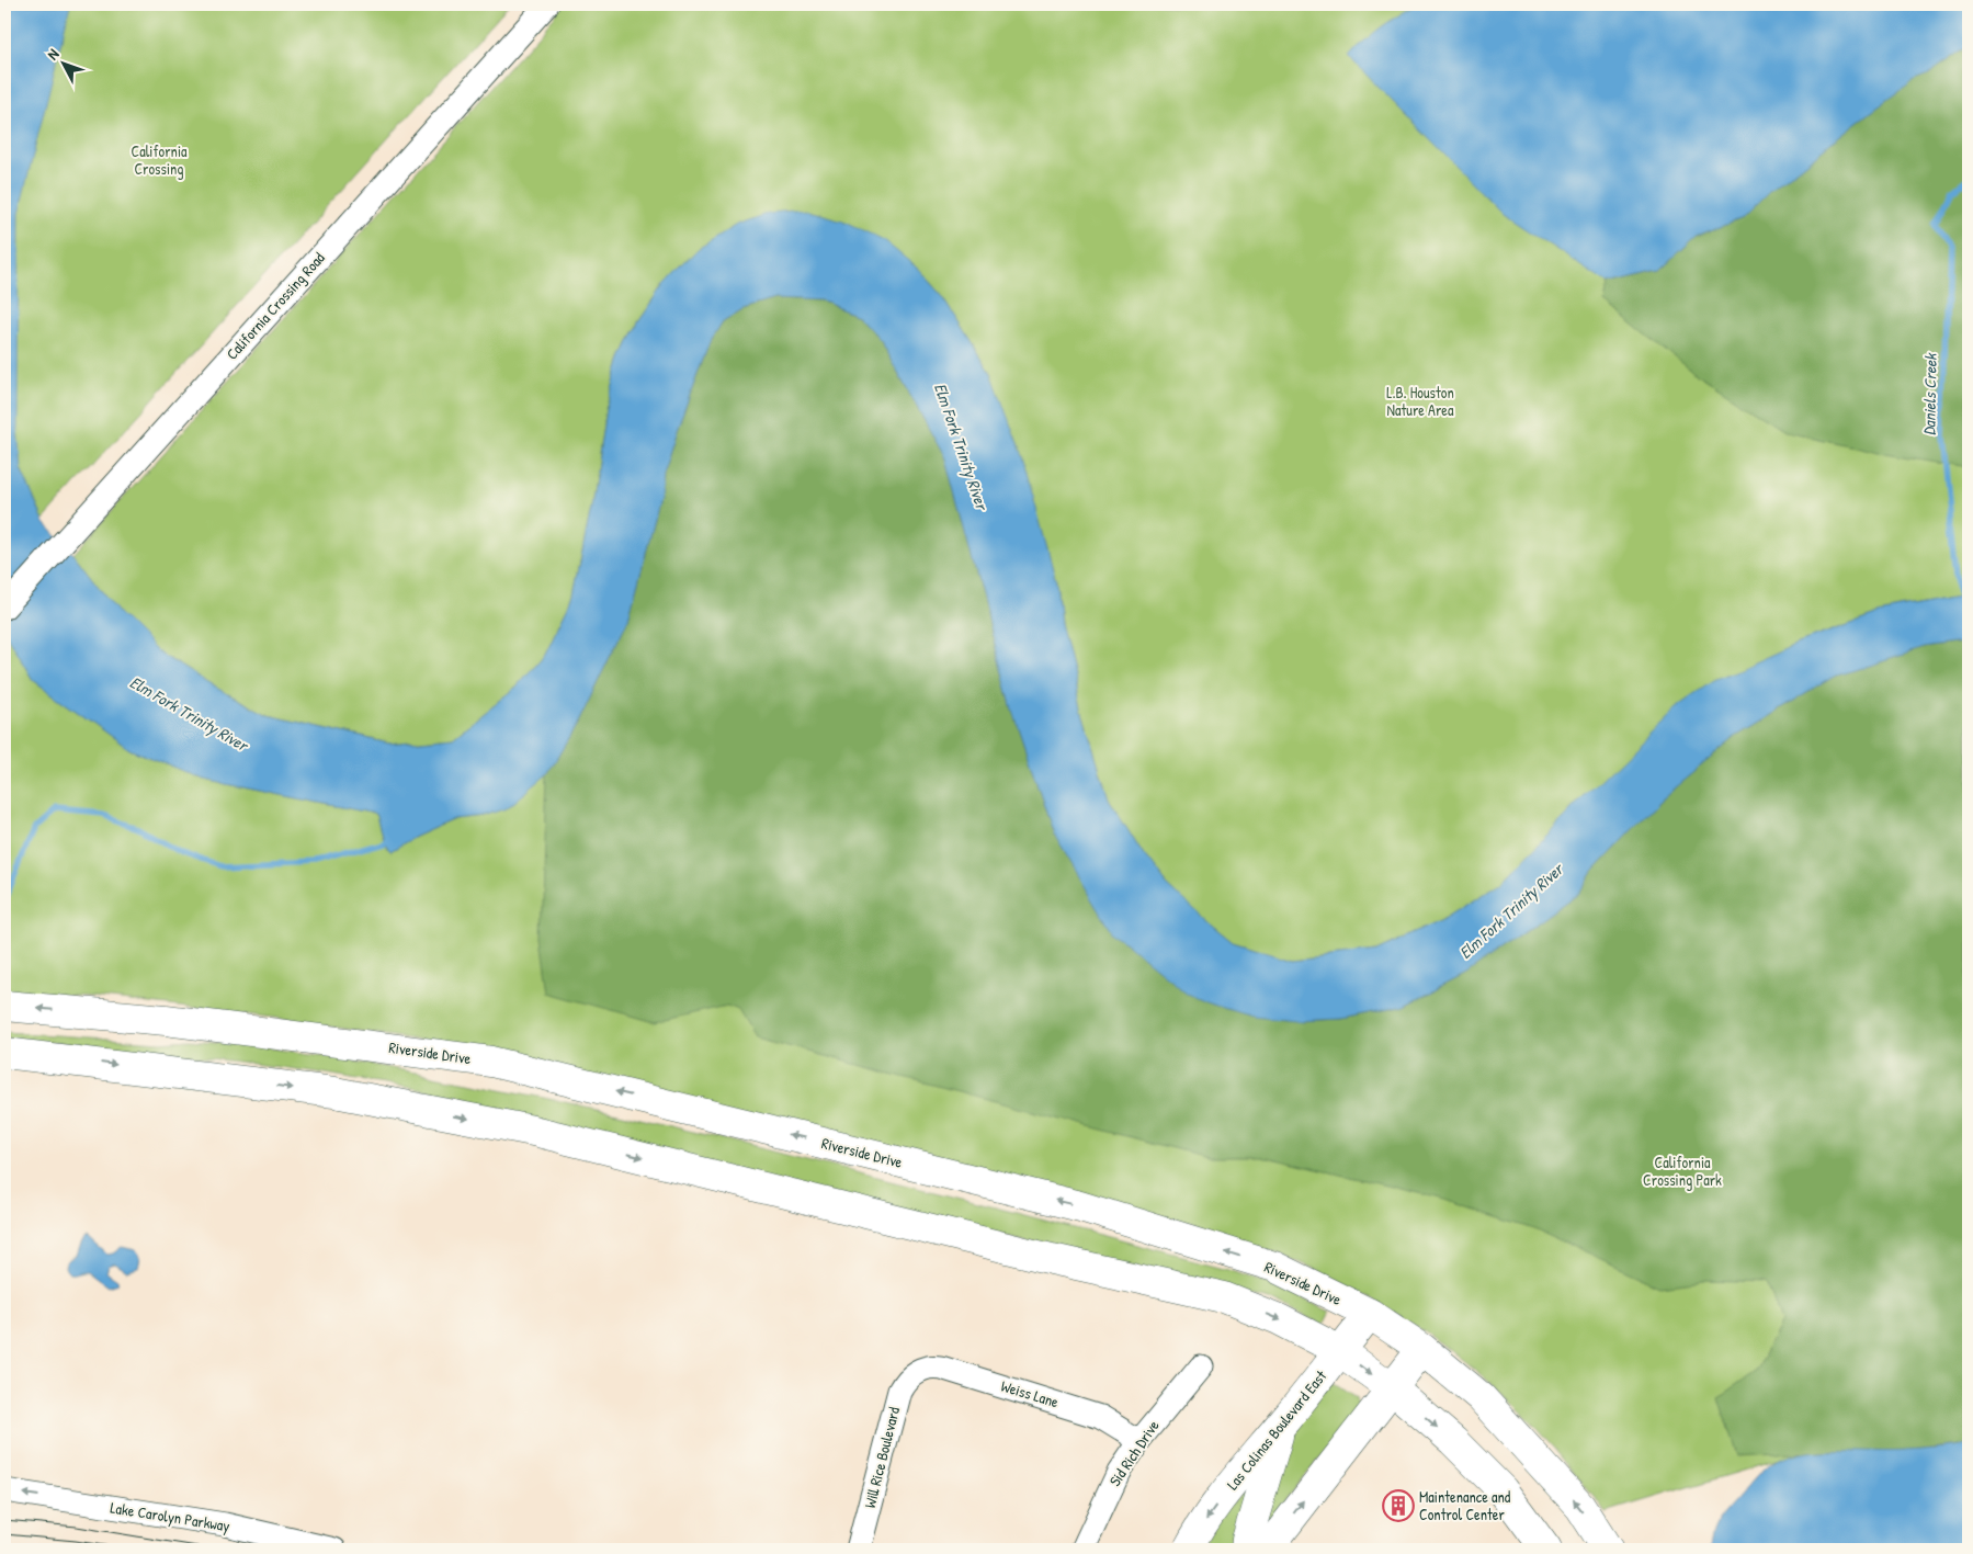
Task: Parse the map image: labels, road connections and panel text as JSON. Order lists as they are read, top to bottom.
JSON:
{
  "streets": {
    "main road": ["Riverside Drive", "Las Colinas Boulevard East"],
    "street": [
      "California Crossing Road",
      "Weiss Lane",
      "Sid Rich Drive",
      "Will Rice Boulevard",
      "Lake Carolyn Parkway"
    ]
  },
  "crossings": [
    ["Riverside Drive", "Las Colinas Boulevard East"],
    ["Weiss Lane", "Sid Rich Drive"],
    ["Weiss Lane", "Will Rice Boulevard"]
  ],
  "one_way": ["Lake Carolyn Parkway"],
  "water": ["Daniels Creek", "Elm Fork Trinity River"],
  "parks": ["California Crossing", "L.B. Houston Nature Area", "California Crossing Park"],
  "places": {
    "building": ["Maintenance and Control Center"]
  },
  "north": "top left"
}
